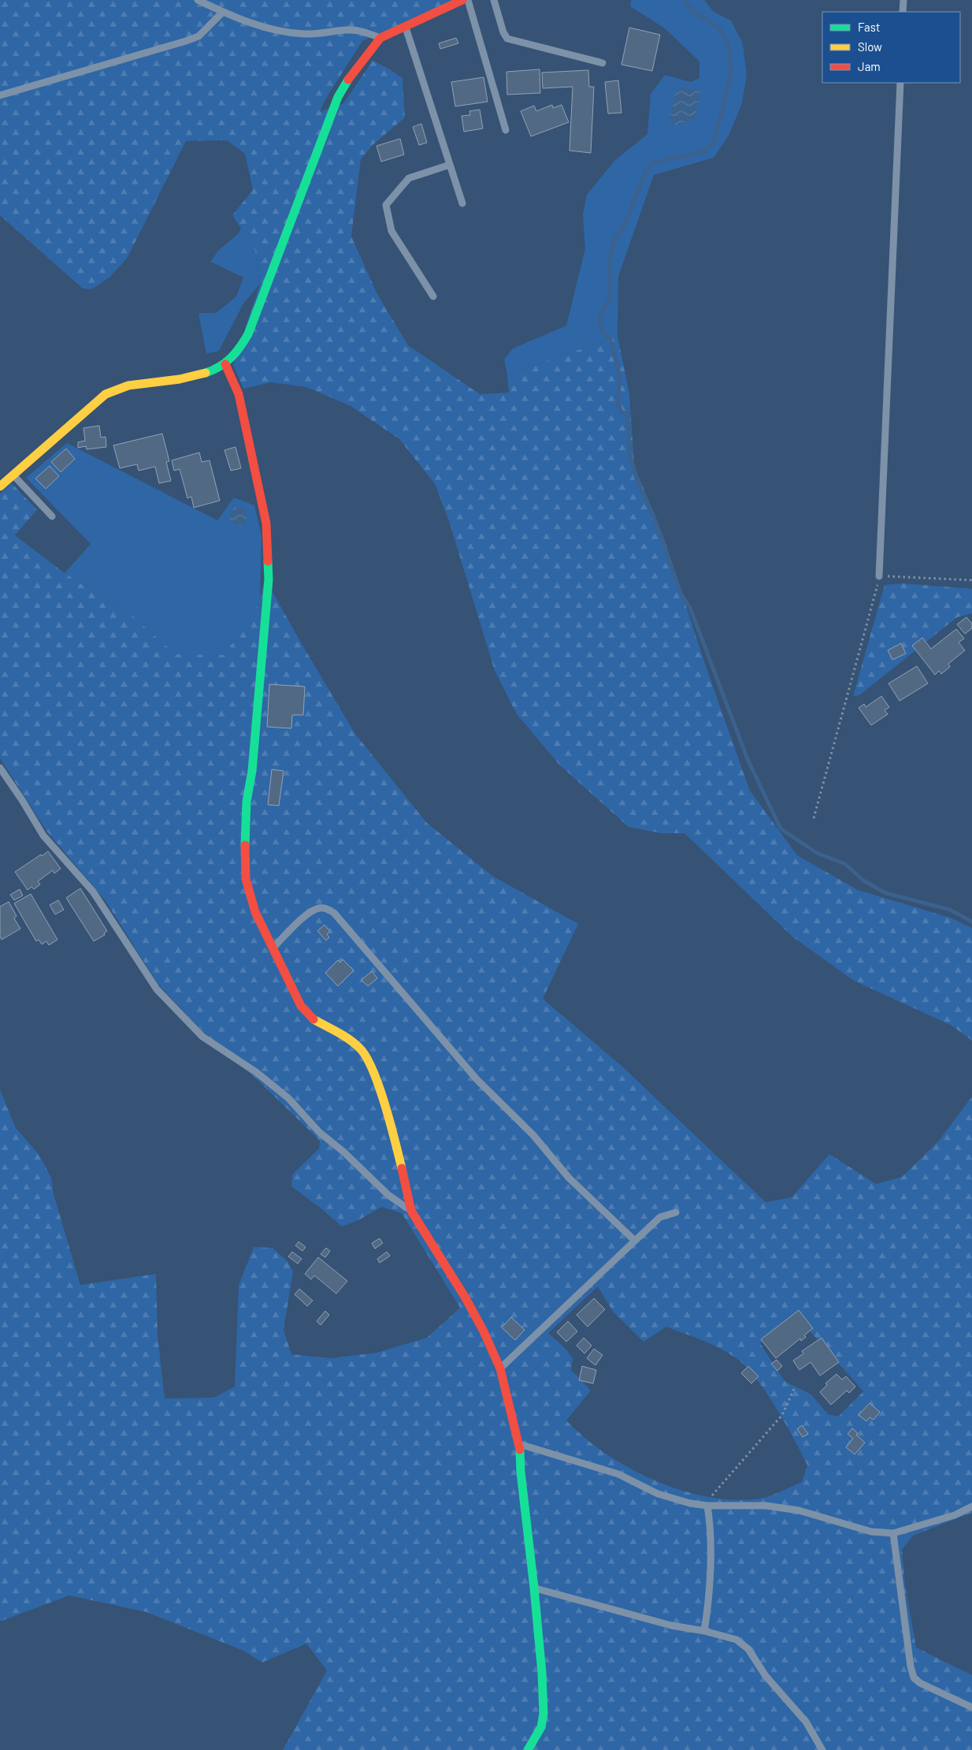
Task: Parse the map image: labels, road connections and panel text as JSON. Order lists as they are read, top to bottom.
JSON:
{
  "legend": ["Fast", "Slow", "Jam"]
}
